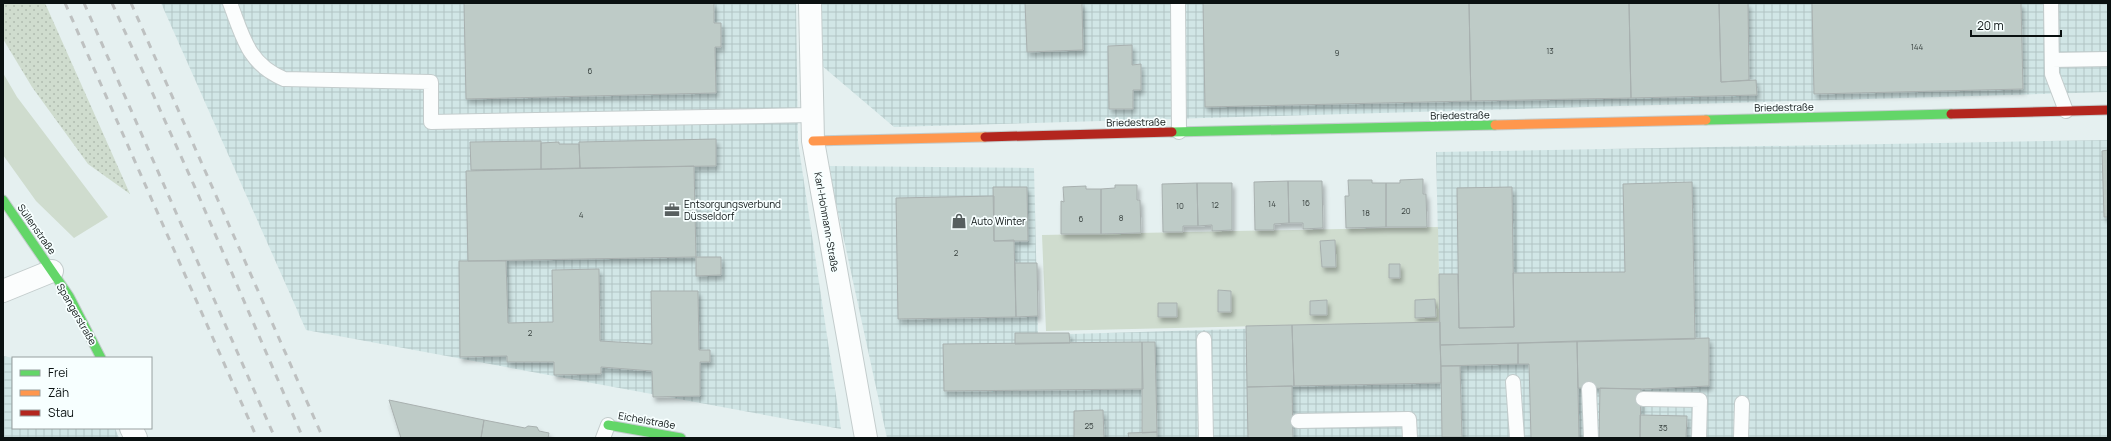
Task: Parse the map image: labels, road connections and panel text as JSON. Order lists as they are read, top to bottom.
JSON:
{
  "streets": {
    "street": [
      "Briedestraße",
      "Karl-Hohmann-Straße",
      "Süllenstraße",
      "Spangerstraße",
      "Eichelstraße"
    ]
  },
  "crossings": [
    ["Briedestraße", "Karl-Hohmann-Straße"],
    ["Süllenstraße", "Spangerstraße"]
  ],
  "places": {
    "office": ["Entsorgungsverbund Düsseldorf"],
    "shop": ["Auto Winter"]
  },
  "house_numbers": [
    "144",
    "13",
    "9",
    "6",
    "16",
    "14",
    "12",
    "10",
    "20",
    "18",
    "4",
    "8",
    "6",
    "2",
    "2",
    "25",
    "35"
  ],
  "legend": ["Frei", "Zäh", "Stau"],
  "scale_bar": "20 m"
}
